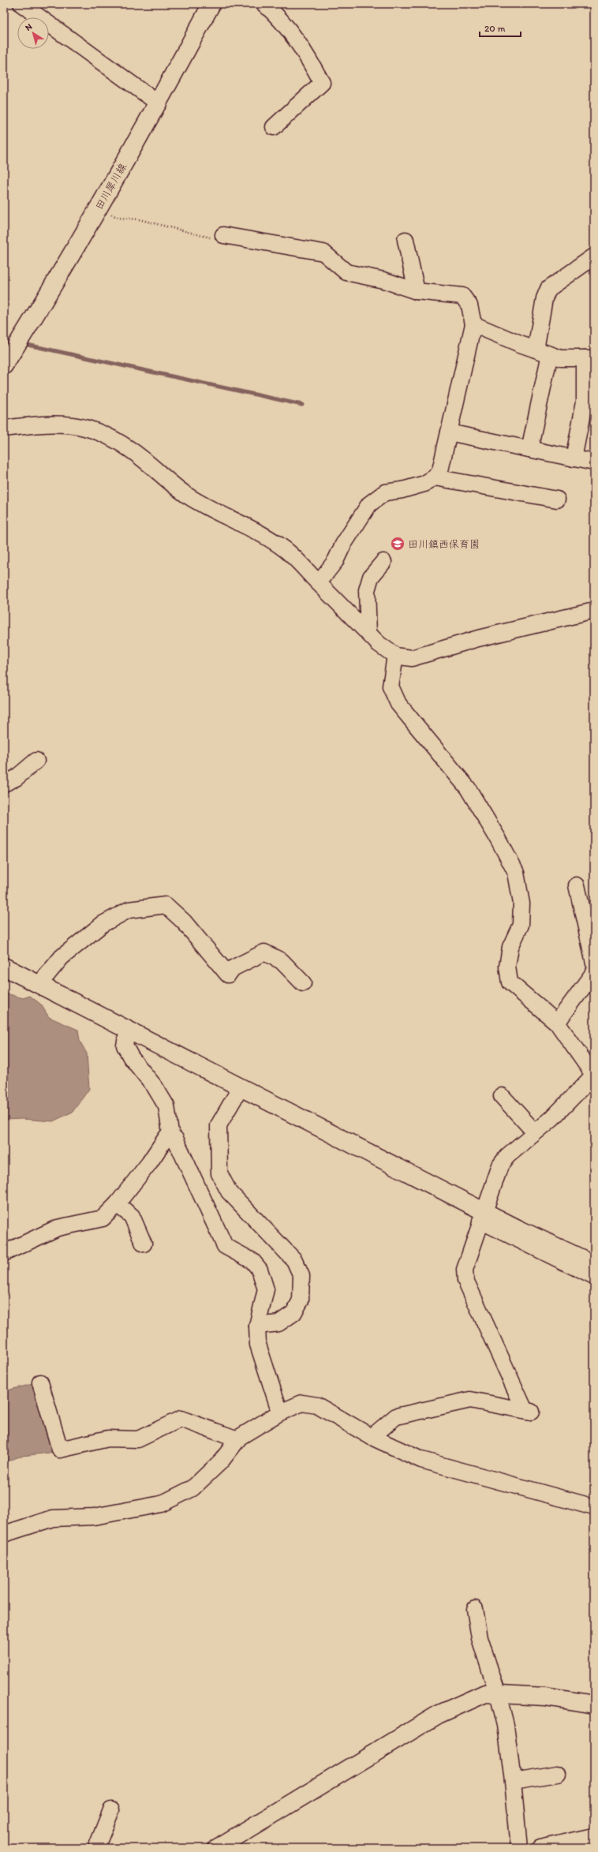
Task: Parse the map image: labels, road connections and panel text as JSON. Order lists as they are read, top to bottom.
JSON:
{
  "streets": {
    "street": ["田川犀川線"]
  },
  "places": {
    "school or university": ["田川鎮西保育園"]
  },
  "scale_bar": "20 m",
  "north": "top left"
}
